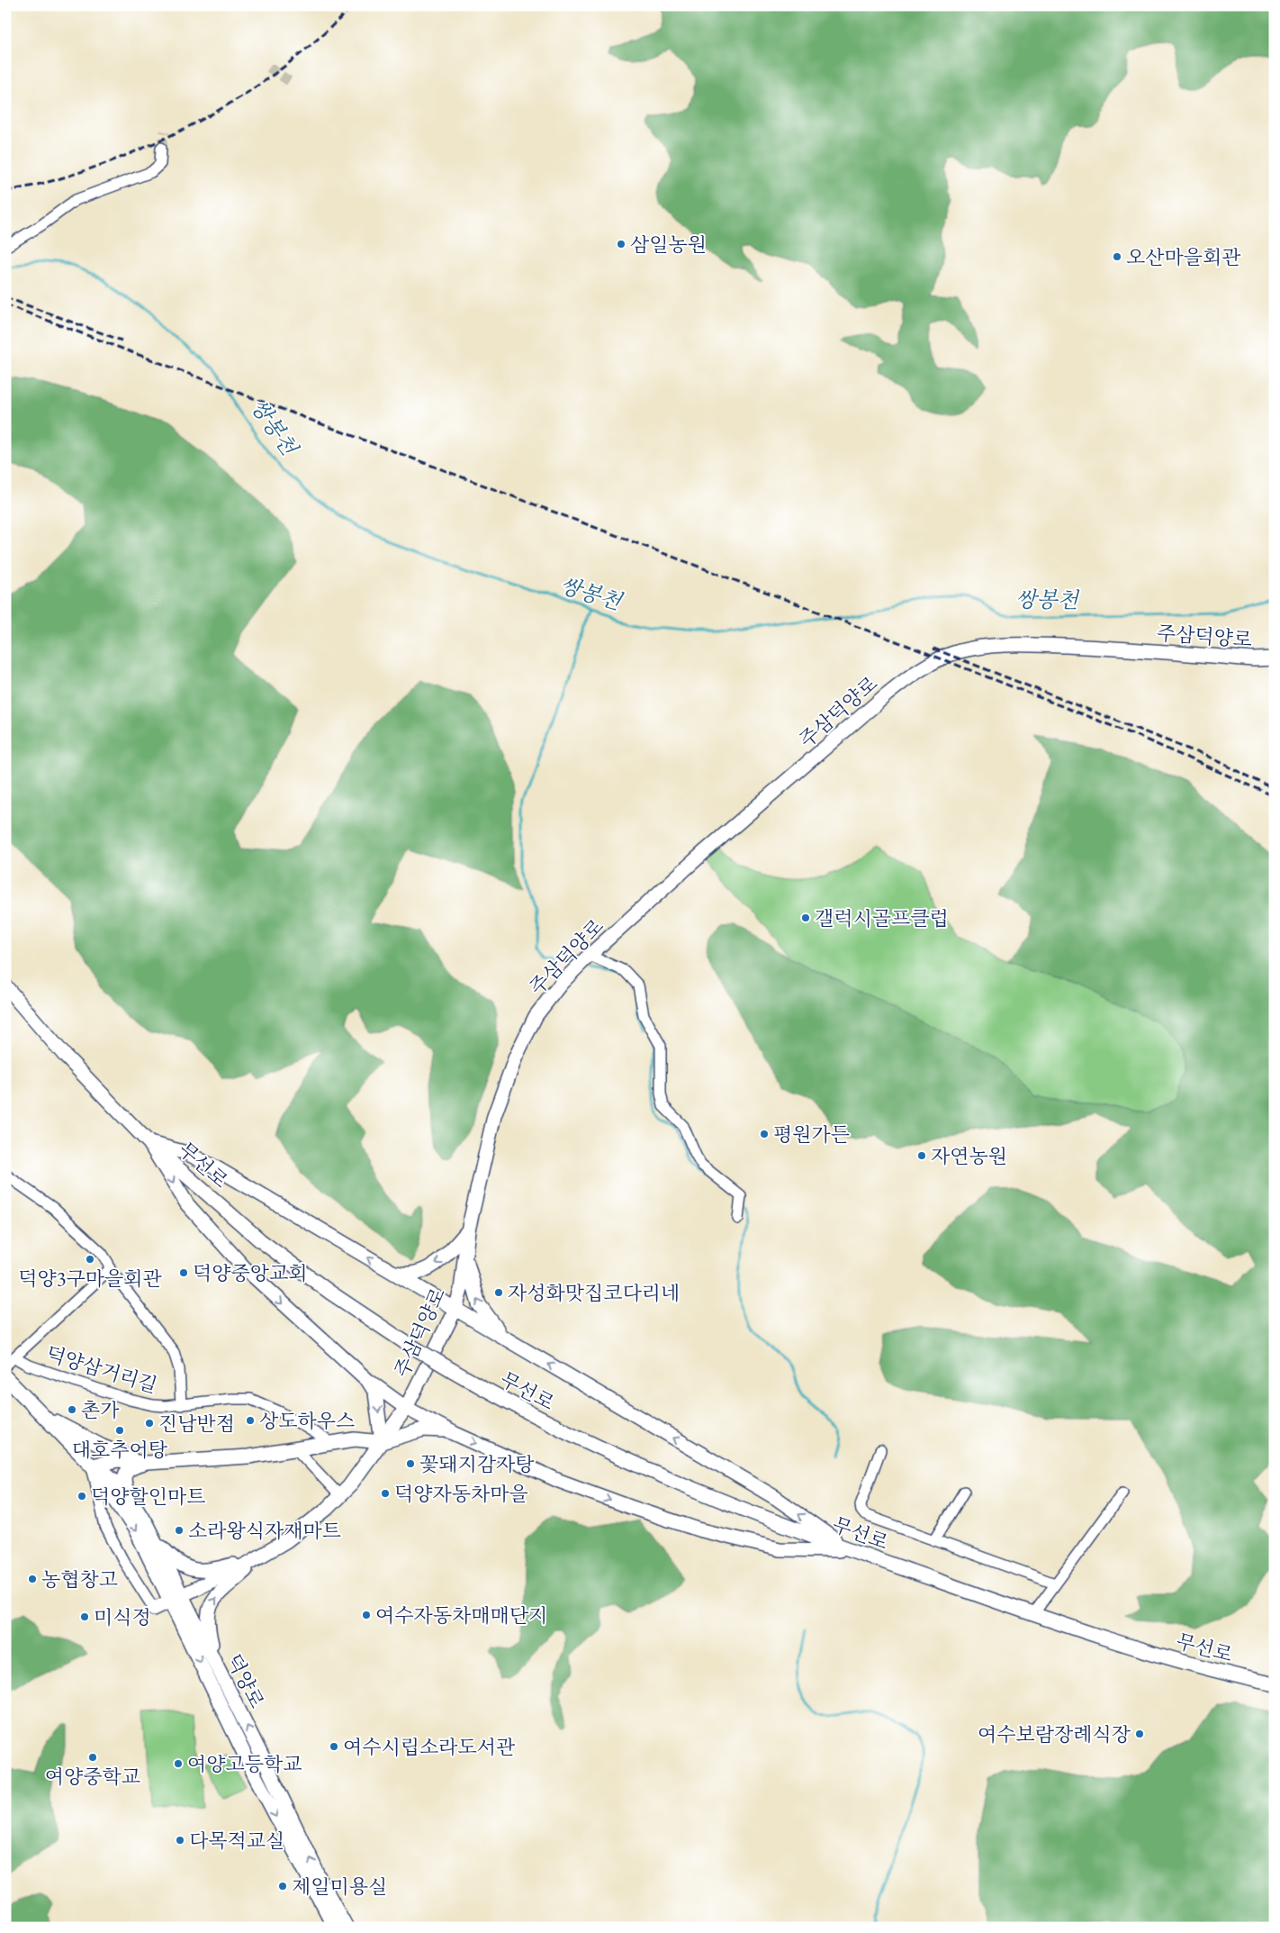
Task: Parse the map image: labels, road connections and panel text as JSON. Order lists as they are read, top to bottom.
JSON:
{
  "streets": {
    "street": [
      "주삼덕양로",
      "무선로",
      "덕양삼거리길",
      "덕양로"
    ]
  },
  "water": ["쌍봉천"],
  "places": [
    "삼일농원",
    "오산마을회관",
    "갤럭시골프클럽",
    "평원가든",
    "자연농원",
    "덕양3구마을회관",
    "덕양중앙교회",
    "자성화맛집코다리네",
    "촌가",
    "상도하우스",
    "진남반점",
    "대호추어탕",
    "꽃돼지감자탕",
    "덕양자동차마을",
    "덕양할인마트",
    "소라왕식자재마트",
    "농협창고",
    "여수자동차매매단지",
    "미식정",
    "여수보람장례식장",
    "여수시립소라도서관",
    "여양중학교",
    "여양고등학교",
    "다목적교실",
    "제일미용실"
  ]
}
